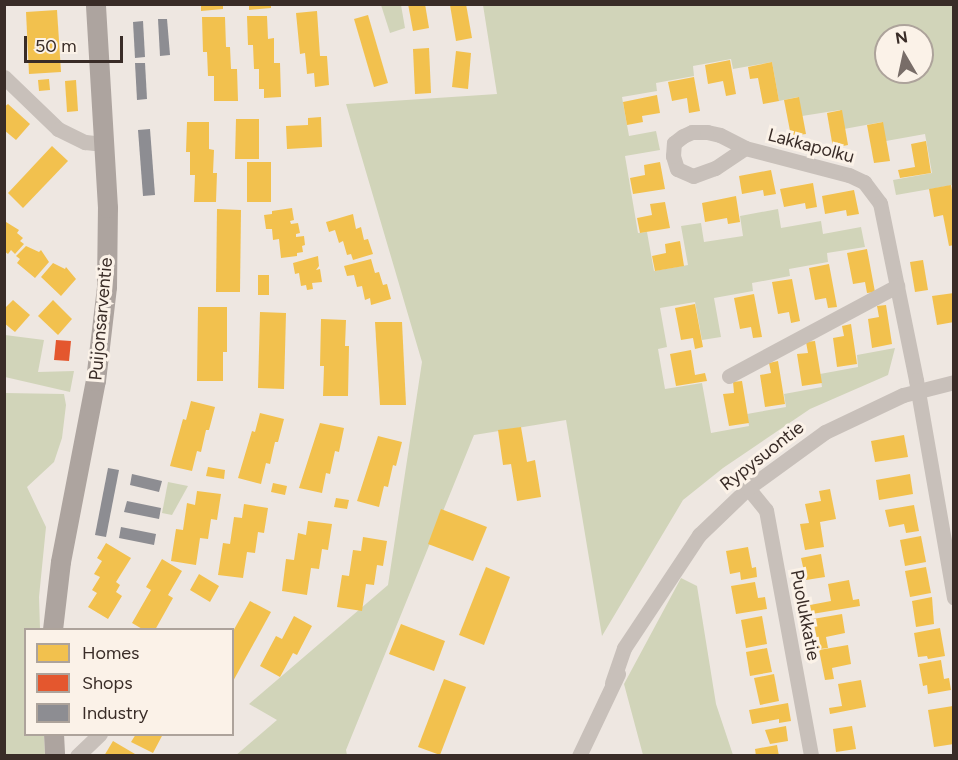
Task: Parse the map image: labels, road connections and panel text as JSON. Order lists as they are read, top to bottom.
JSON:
{
  "streets": {
    "main road": ["Puijonsarventie"],
    "street": ["Lakkapolku", "Rypysuontie", "Puolukkatie"]
  },
  "crossings": [
    ["Lakkapolku", "Rypysuontie"],
    ["Rypysuontie", "Puolukkatie"]
  ],
  "legend": ["Homes", "Shops", "Industry"],
  "scale_bar": "50 m",
  "north": "top"
}
